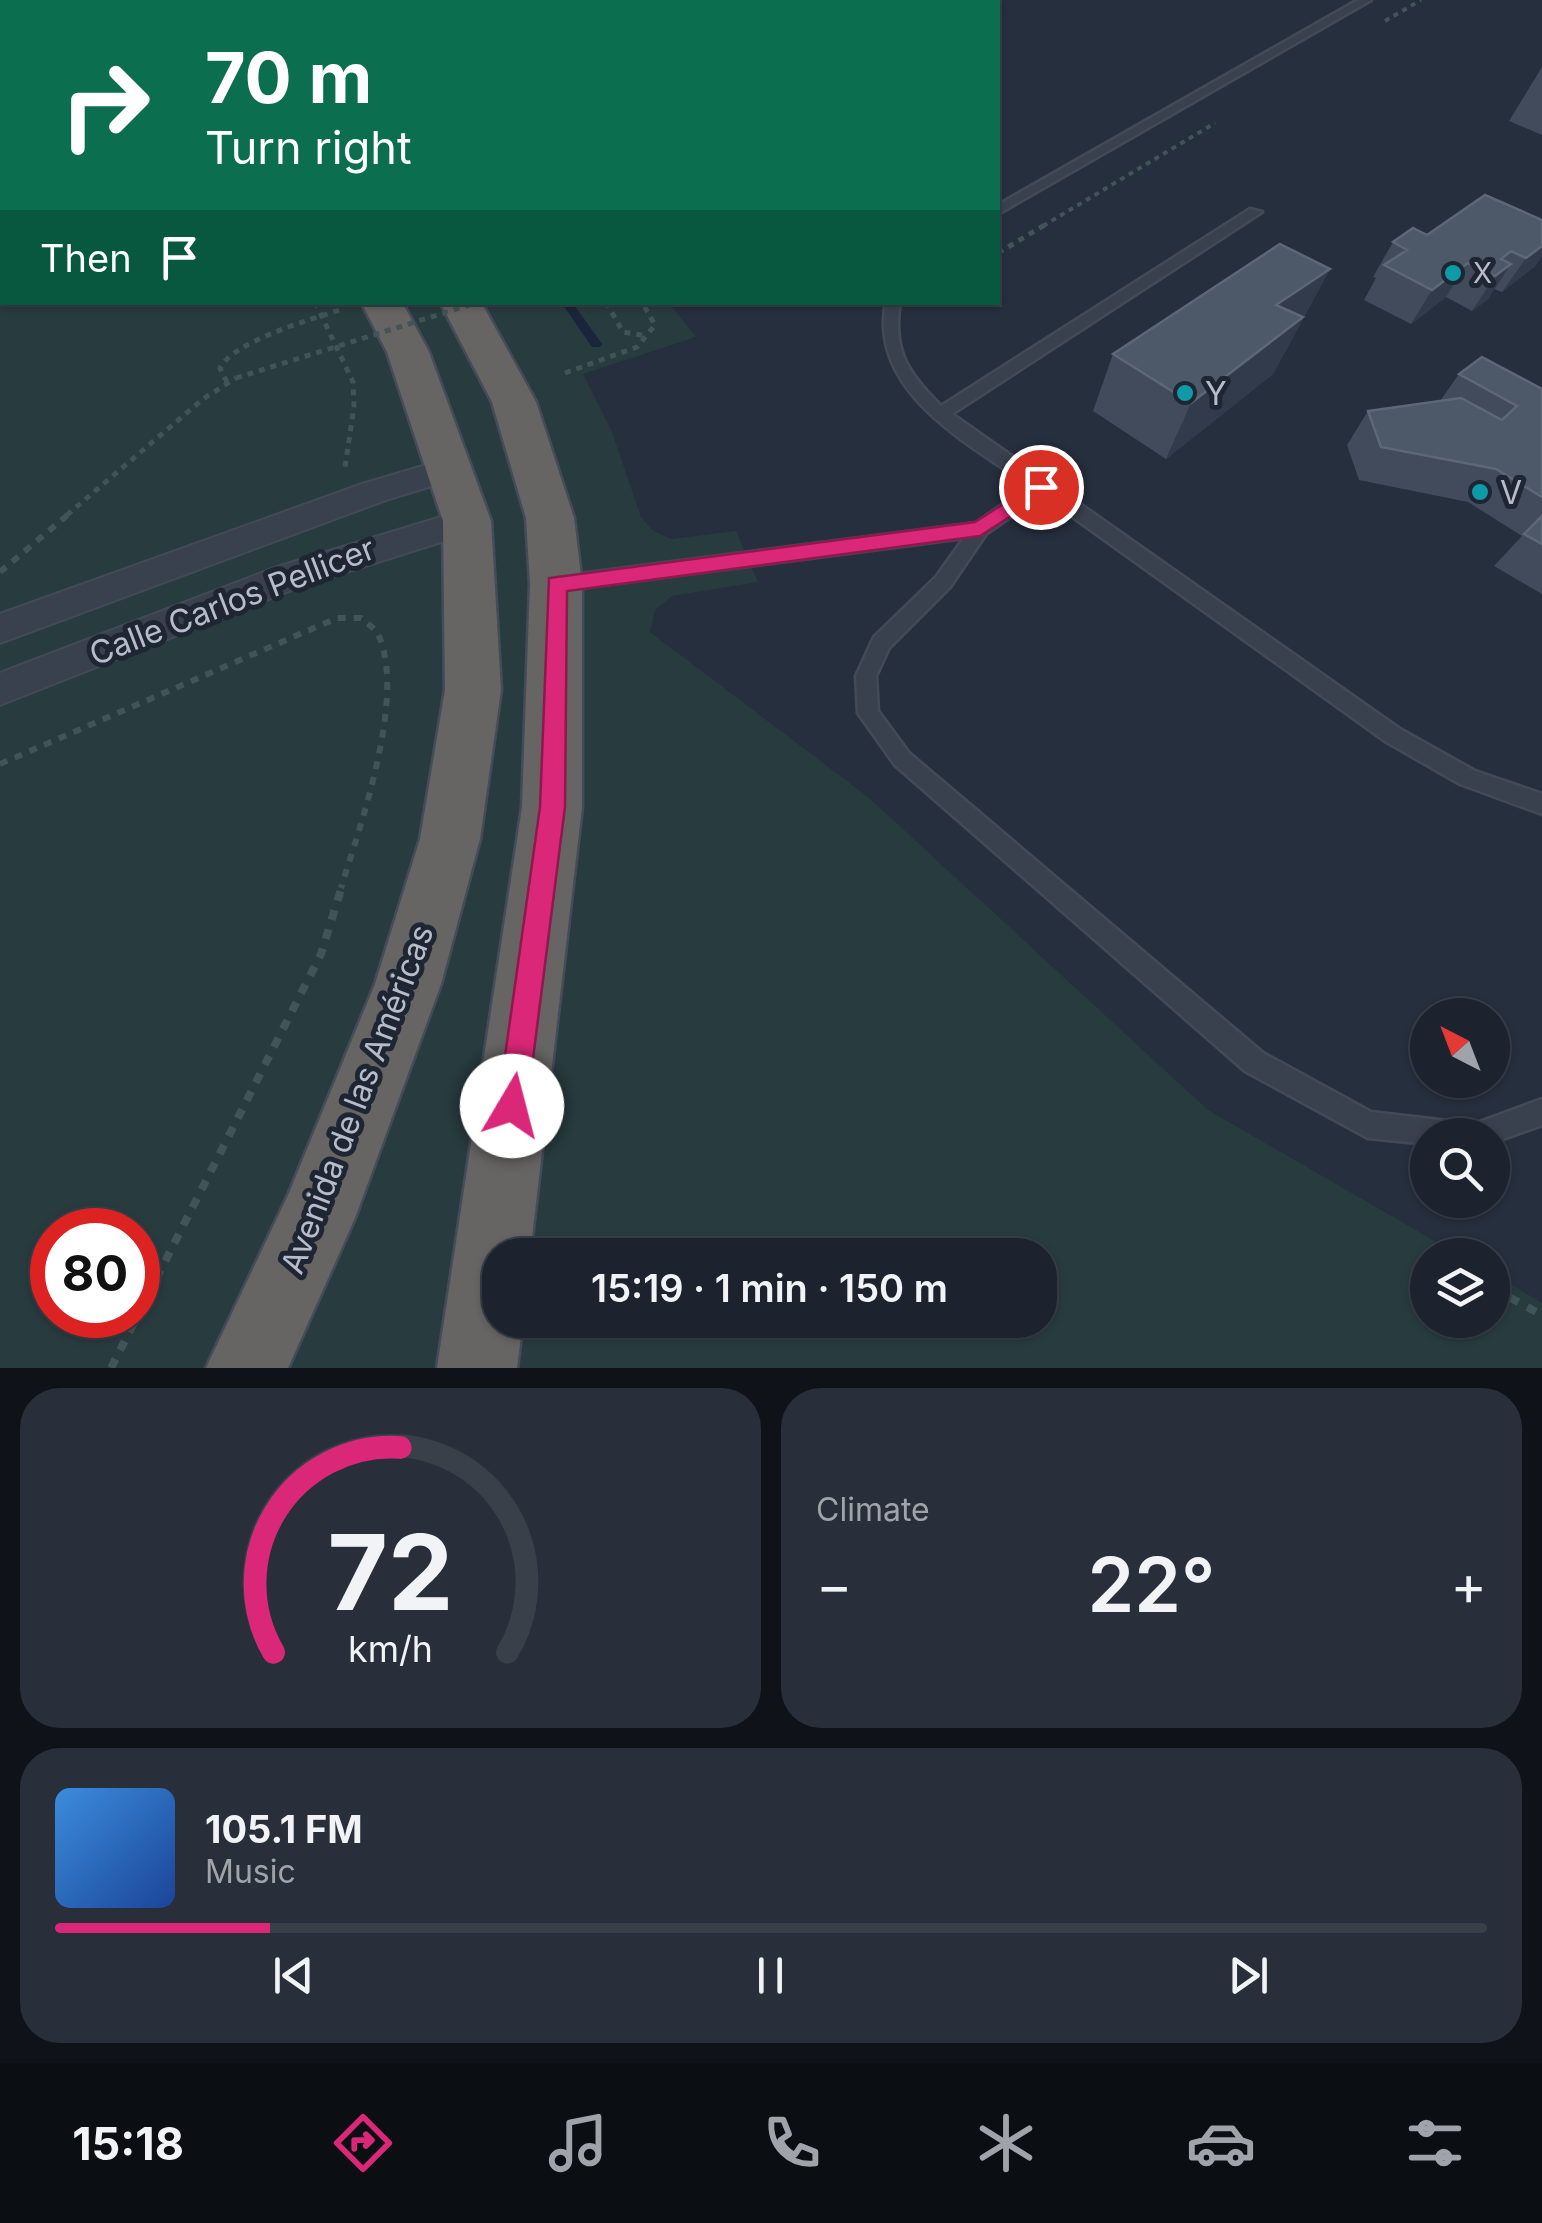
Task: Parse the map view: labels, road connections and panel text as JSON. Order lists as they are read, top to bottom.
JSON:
{
  "streets": {
    "highway": ["Avenida de las Américas"],
    "street": ["Calle Carlos Pellicer"]
  },
  "crossings": [
    ["Calle Carlos Pellicer", "Avenida de las Américas"]
  ],
  "places": ["X", "Y", "V"],
  "north": "top left",
  "page": {
    "turn": ["70 m", "Turn right"],
    "then": "Then",
    "limit": "80",
    "trip": "15:19 · 1 min · 150 m",
    "tile": "Climate",
    "heat": ["−", "22°", "+"],
    "song": ["105.1 FM", "Music"],
    "tabs": "15:18",
    "gauge": ["72", "km/h"]
  }
}
